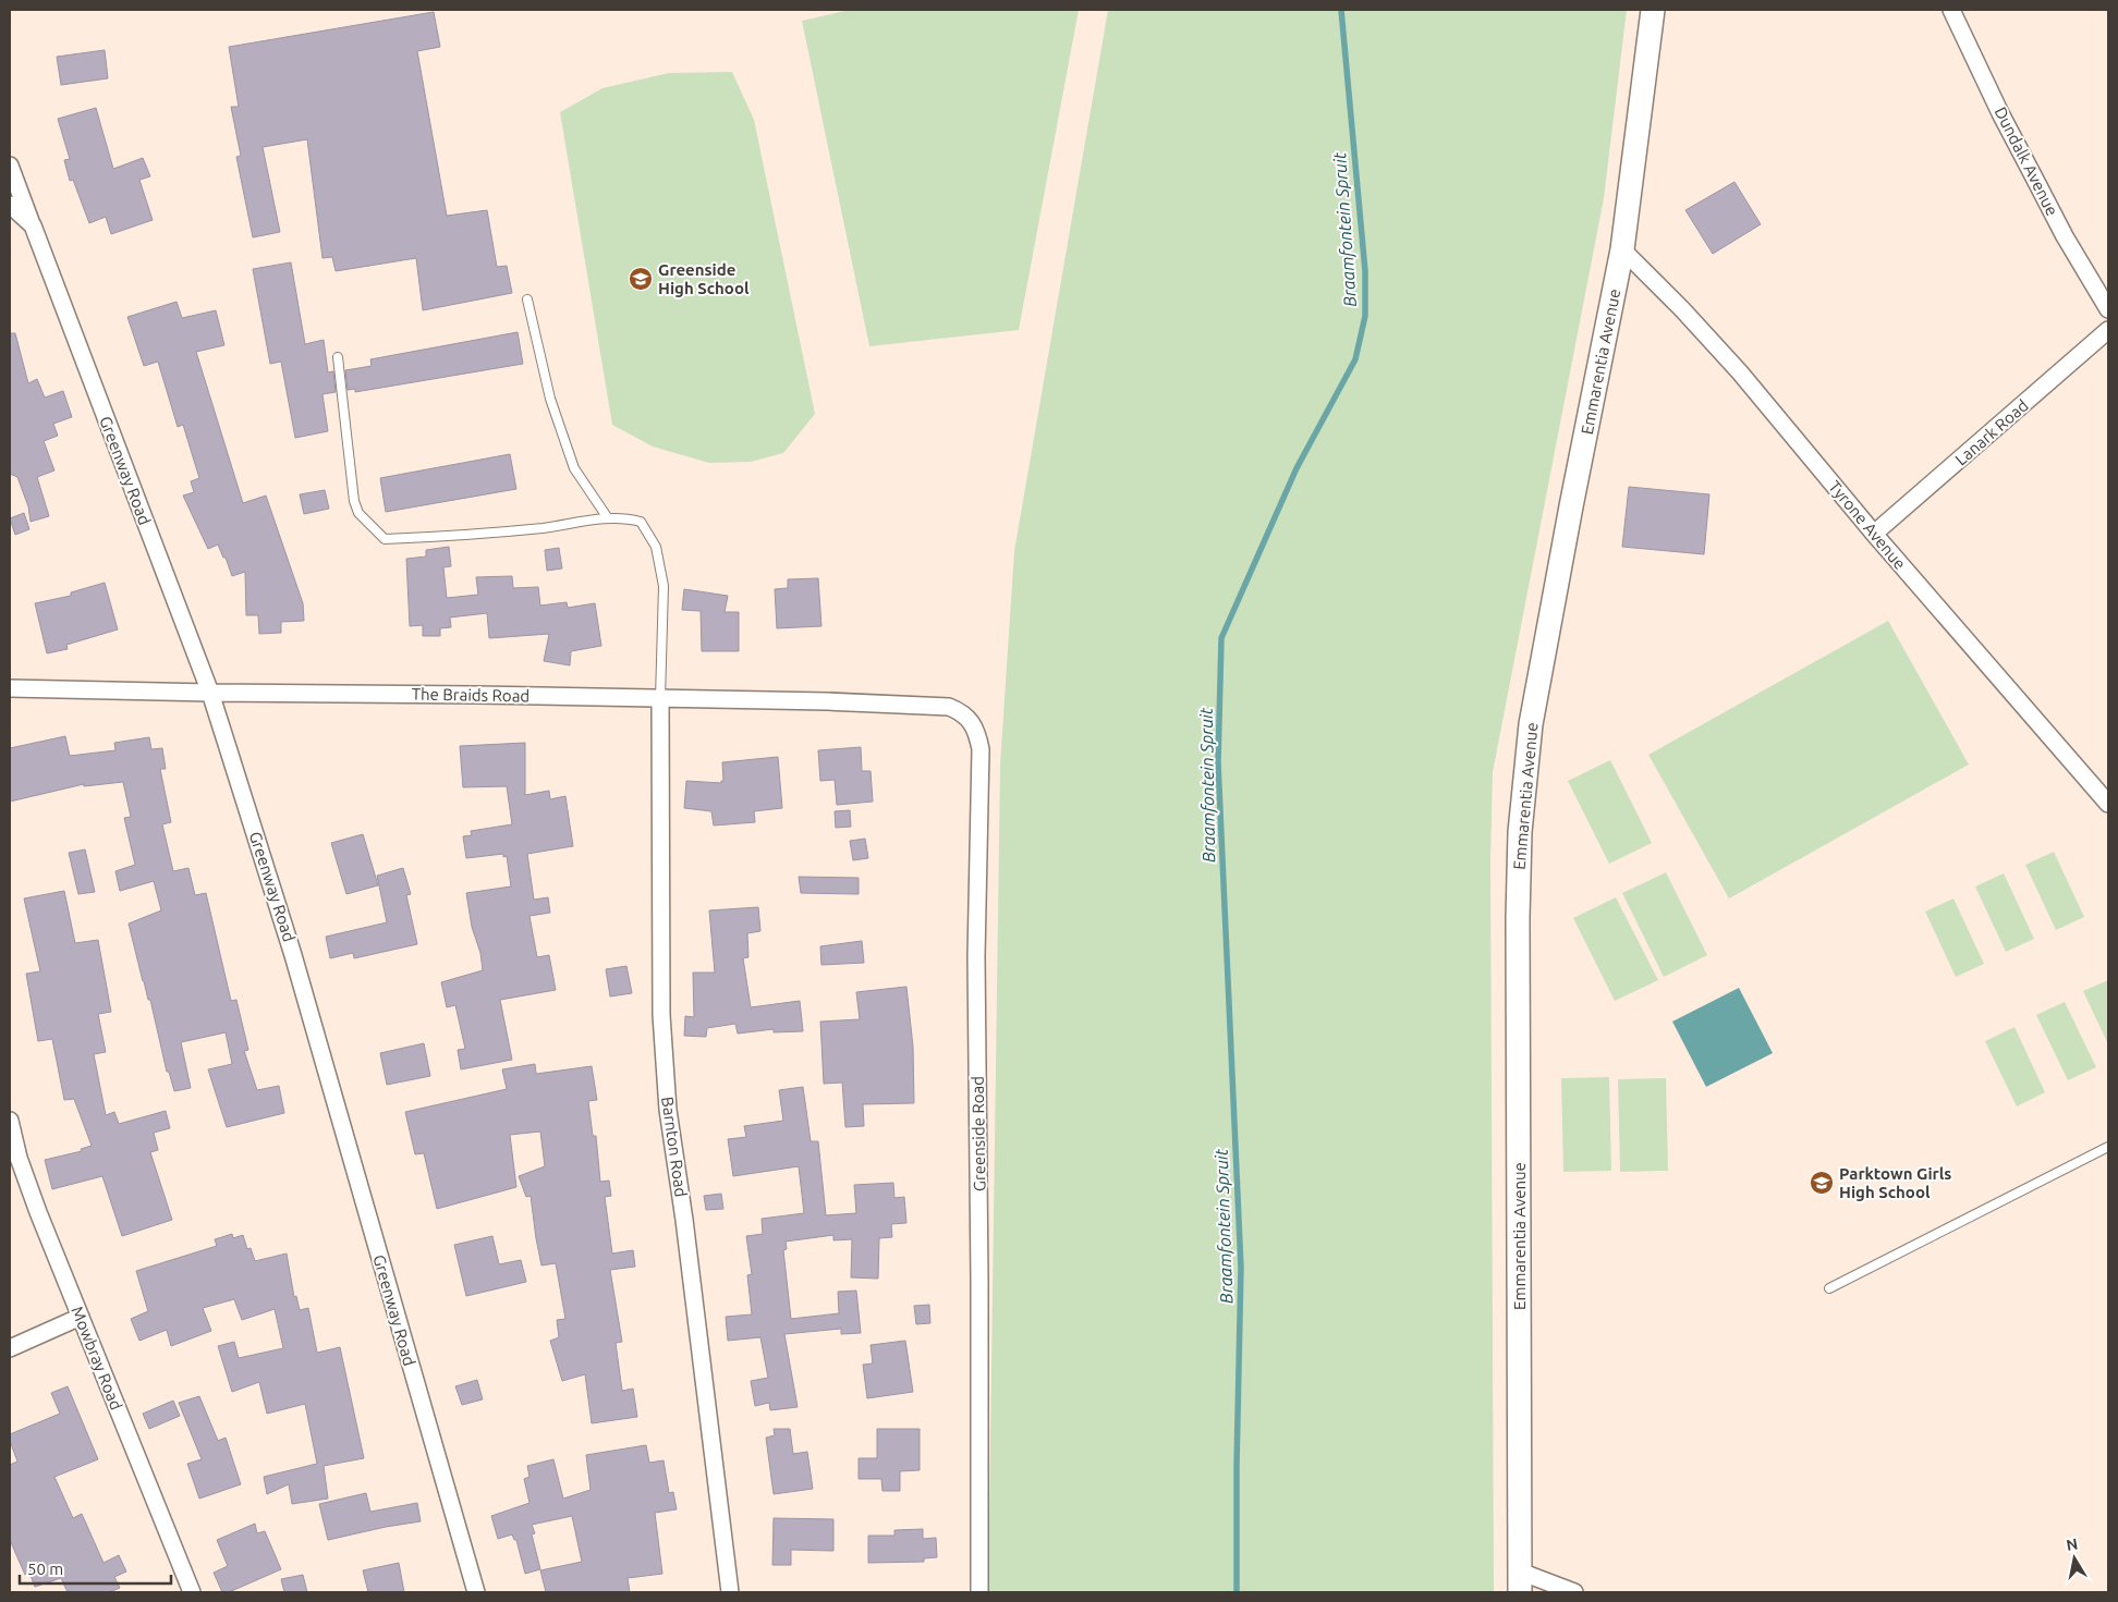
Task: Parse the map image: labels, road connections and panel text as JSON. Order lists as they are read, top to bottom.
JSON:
{
  "streets": {
    "street": [
      "Dundalk Avenue",
      "Emmarentia Avenue",
      "Lanark Road",
      "Greenway Road",
      "Tyrone Avenue",
      "The Braids Road",
      "Greenside Road",
      "Barnton Road",
      "Mowbray Road"
    ]
  },
  "crossings": [
    ["Emmarentia Avenue", "Tyrone Avenue"],
    ["Lanark Road", "Tyrone Avenue"],
    ["Greenway Road", "The Braids Road"],
    ["The Braids Road", "Greenside Road"],
    ["The Braids Road", "Barnton Road"]
  ],
  "water": ["Braamfontein Spruit"],
  "places": {
    "school or university": ["Greenside High School", "Parktown Girls High School"]
  },
  "scale_bar": "50 m",
  "north": "top"
}
